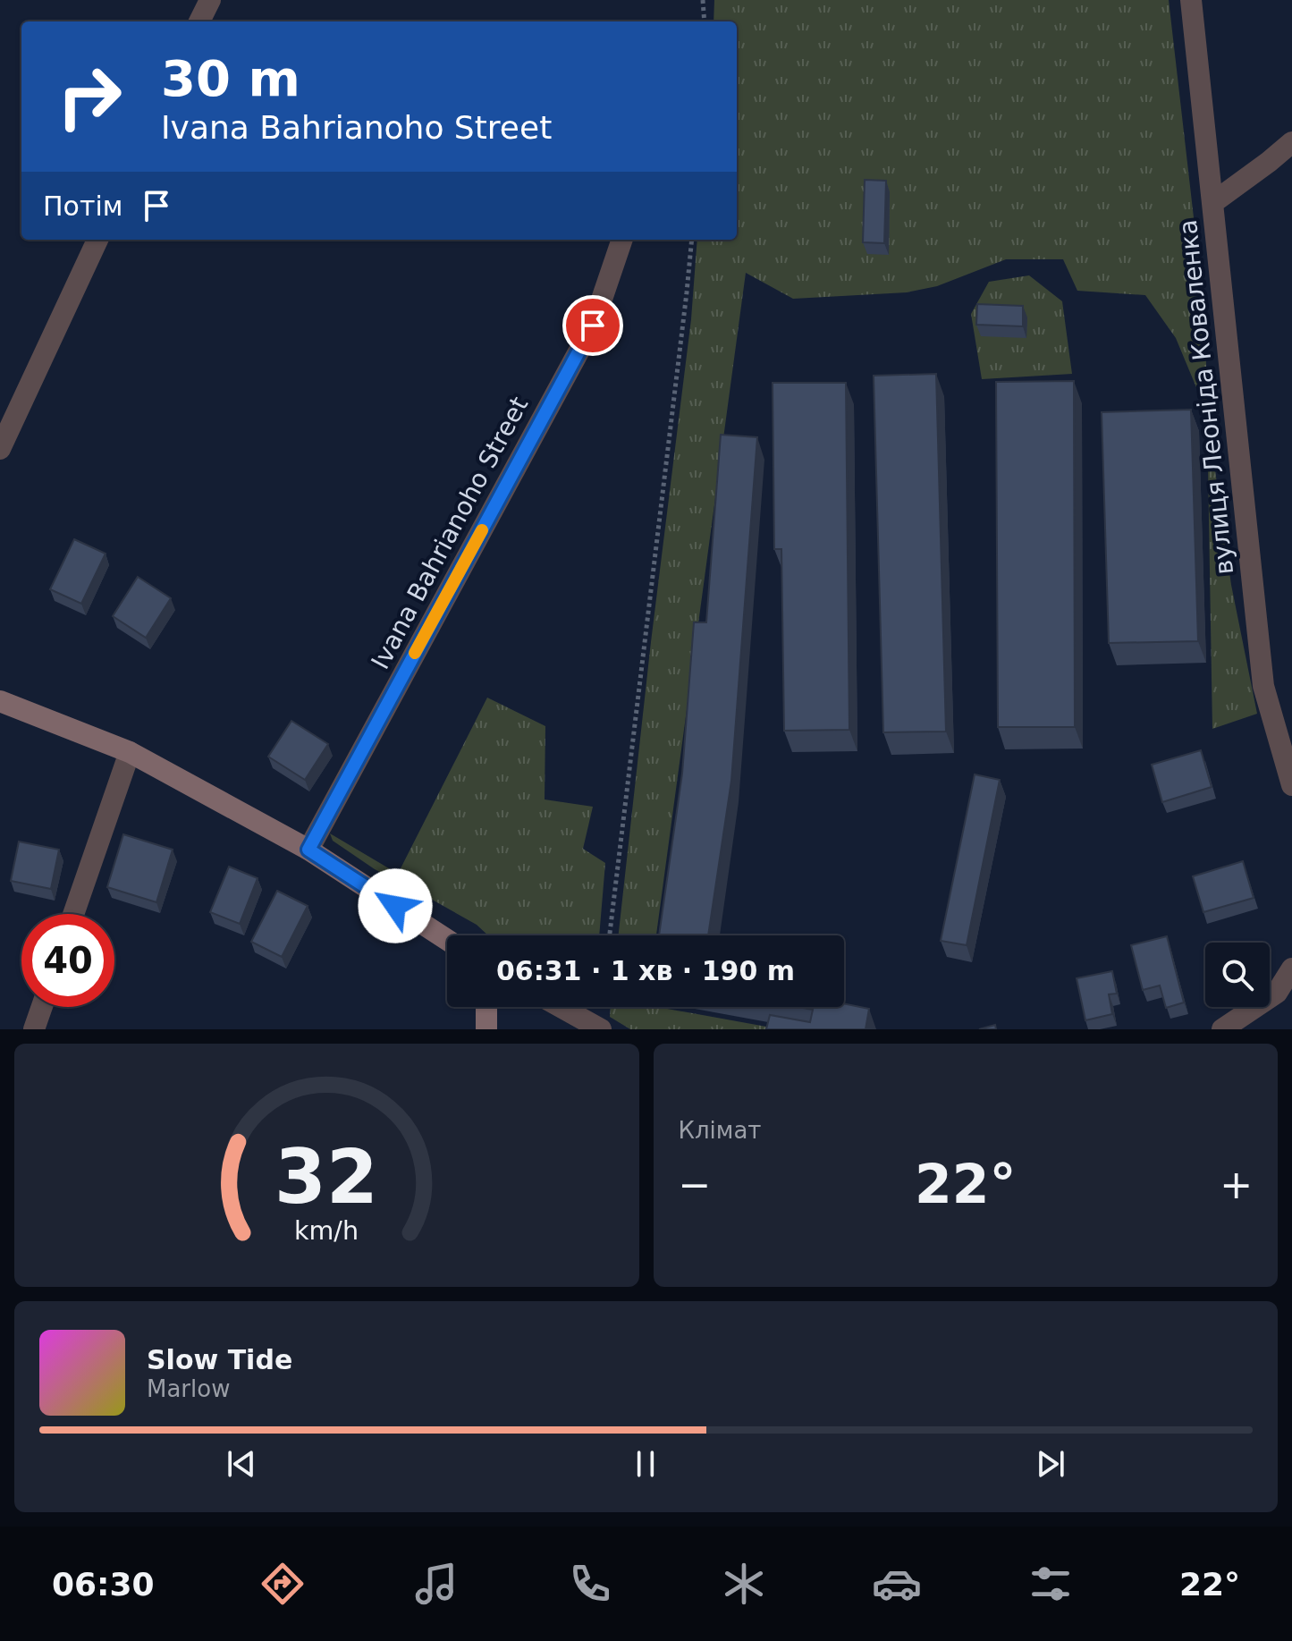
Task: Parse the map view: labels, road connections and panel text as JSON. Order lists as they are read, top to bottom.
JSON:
{
  "streets": {
    "street": ["вулиця Леоніда Коваленка", "Ivana Bahrianoho Street"]
  },
  "page": {
    "turn": ["30 m", "Ivana Bahrianoho Street"],
    "then": "Потім",
    "limit": "40",
    "trip": "06:31 · 1 хв · 190 m",
    "tile": "Клімат",
    "heat": ["−", "22°", "+"],
    "song": ["Slow Tide", "Marlow"],
    "tabs": ["06:30", "22°"],
    "gauge": ["32", "km/h"]
  }
}
